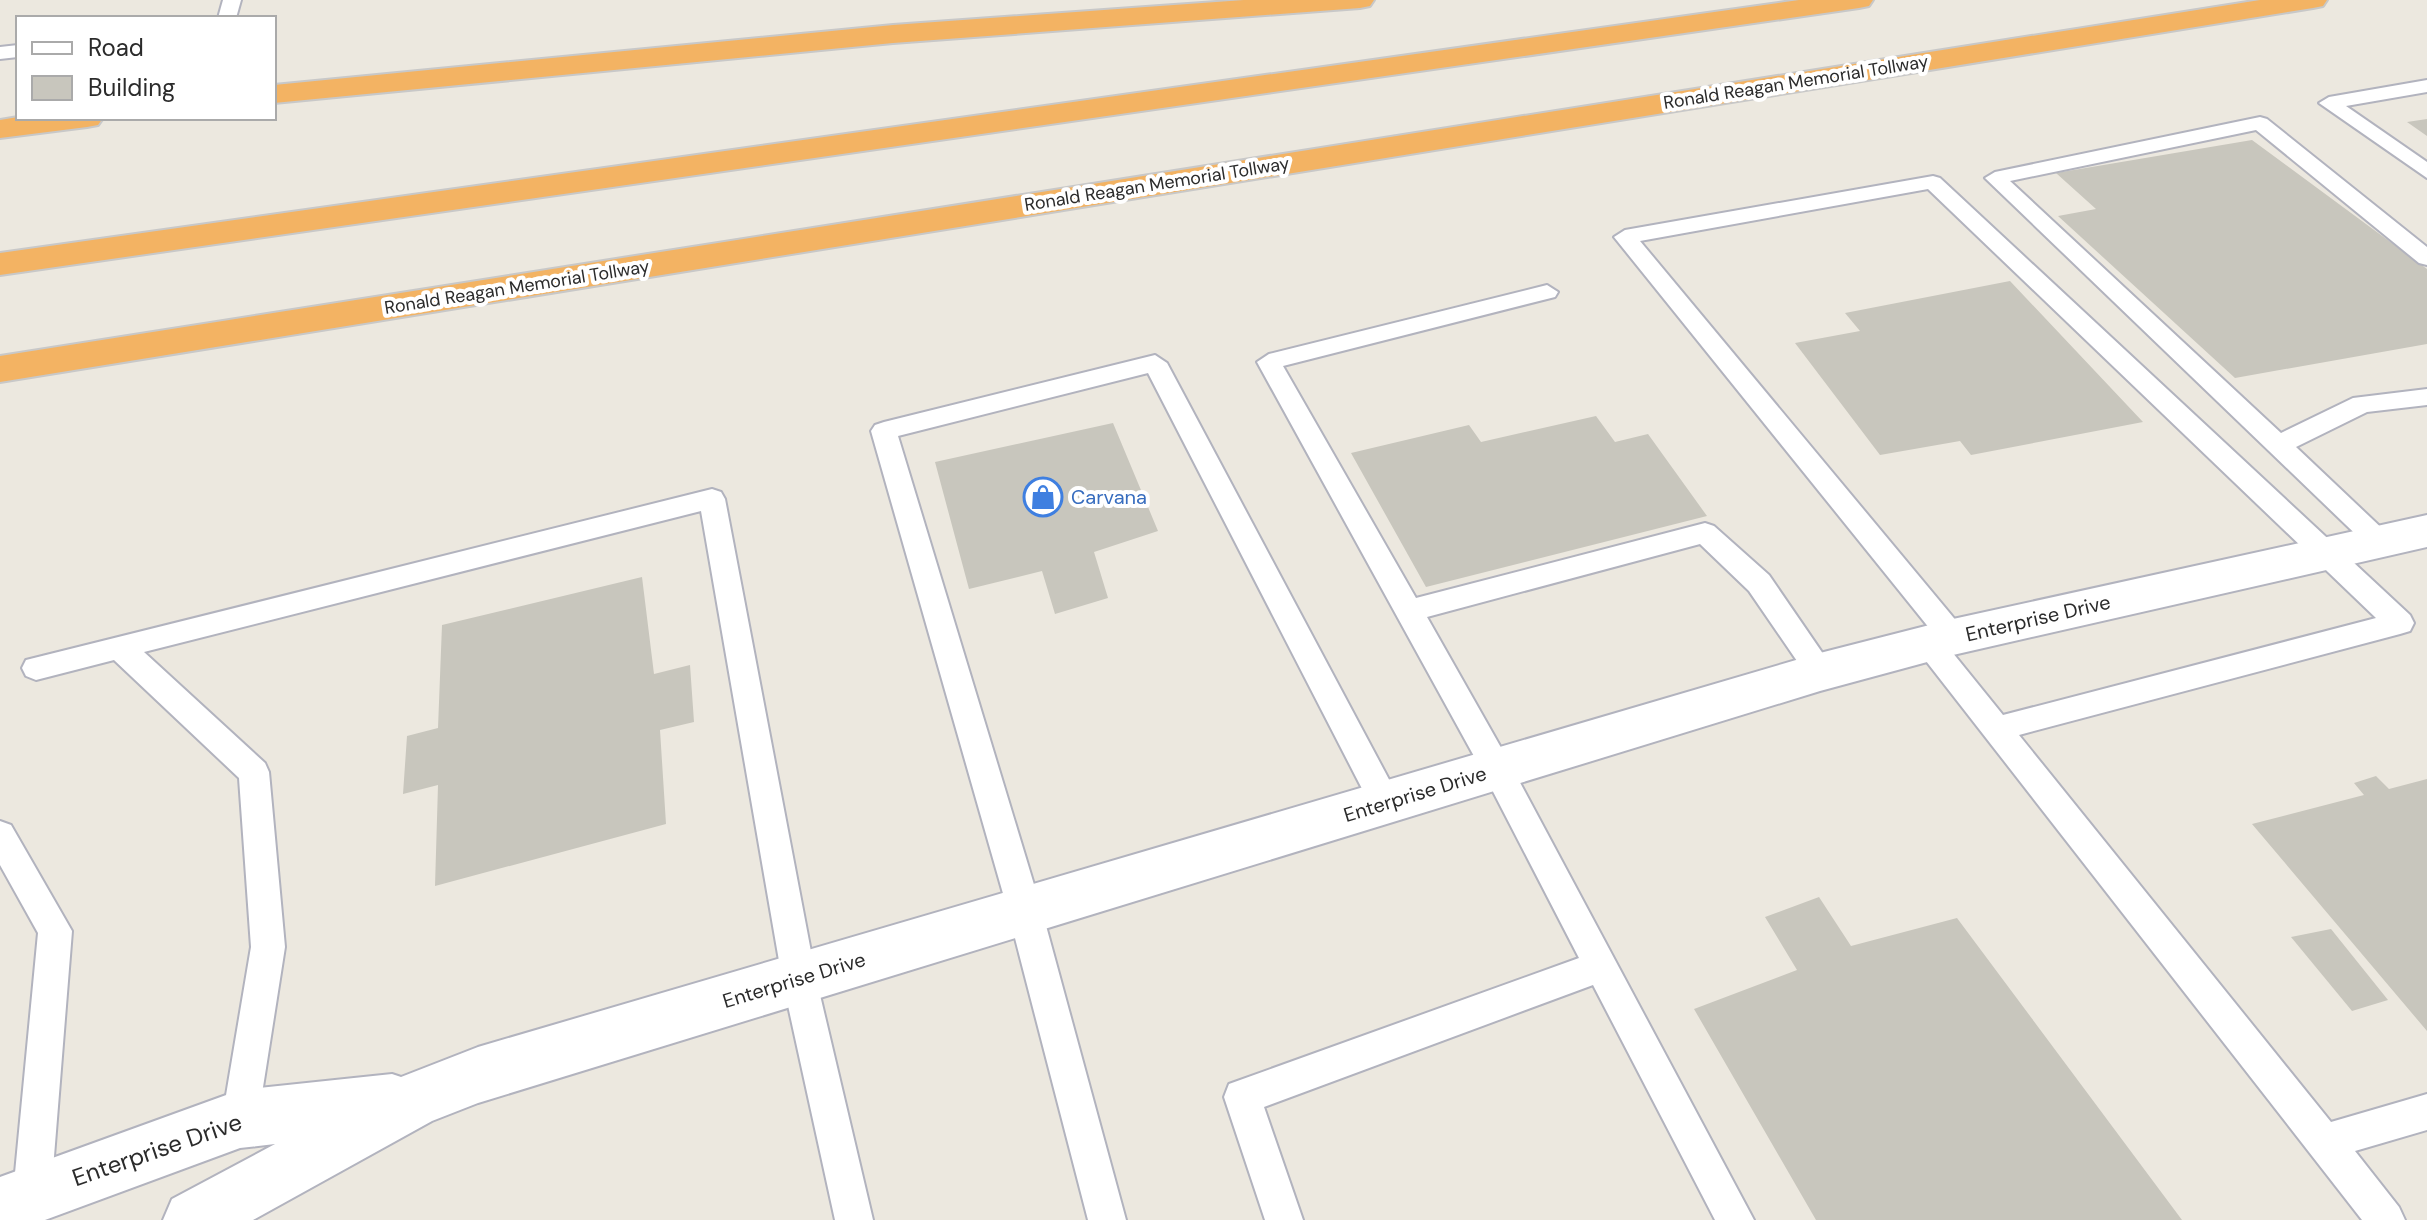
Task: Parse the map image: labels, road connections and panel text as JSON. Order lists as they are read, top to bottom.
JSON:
{
  "streets": {
    "highway": ["Ronald Reagan Memorial Tollway"],
    "street": ["Enterprise Drive"]
  },
  "places": {
    "shop": ["Carvana"]
  },
  "legend": ["Road", "Building"]
}
